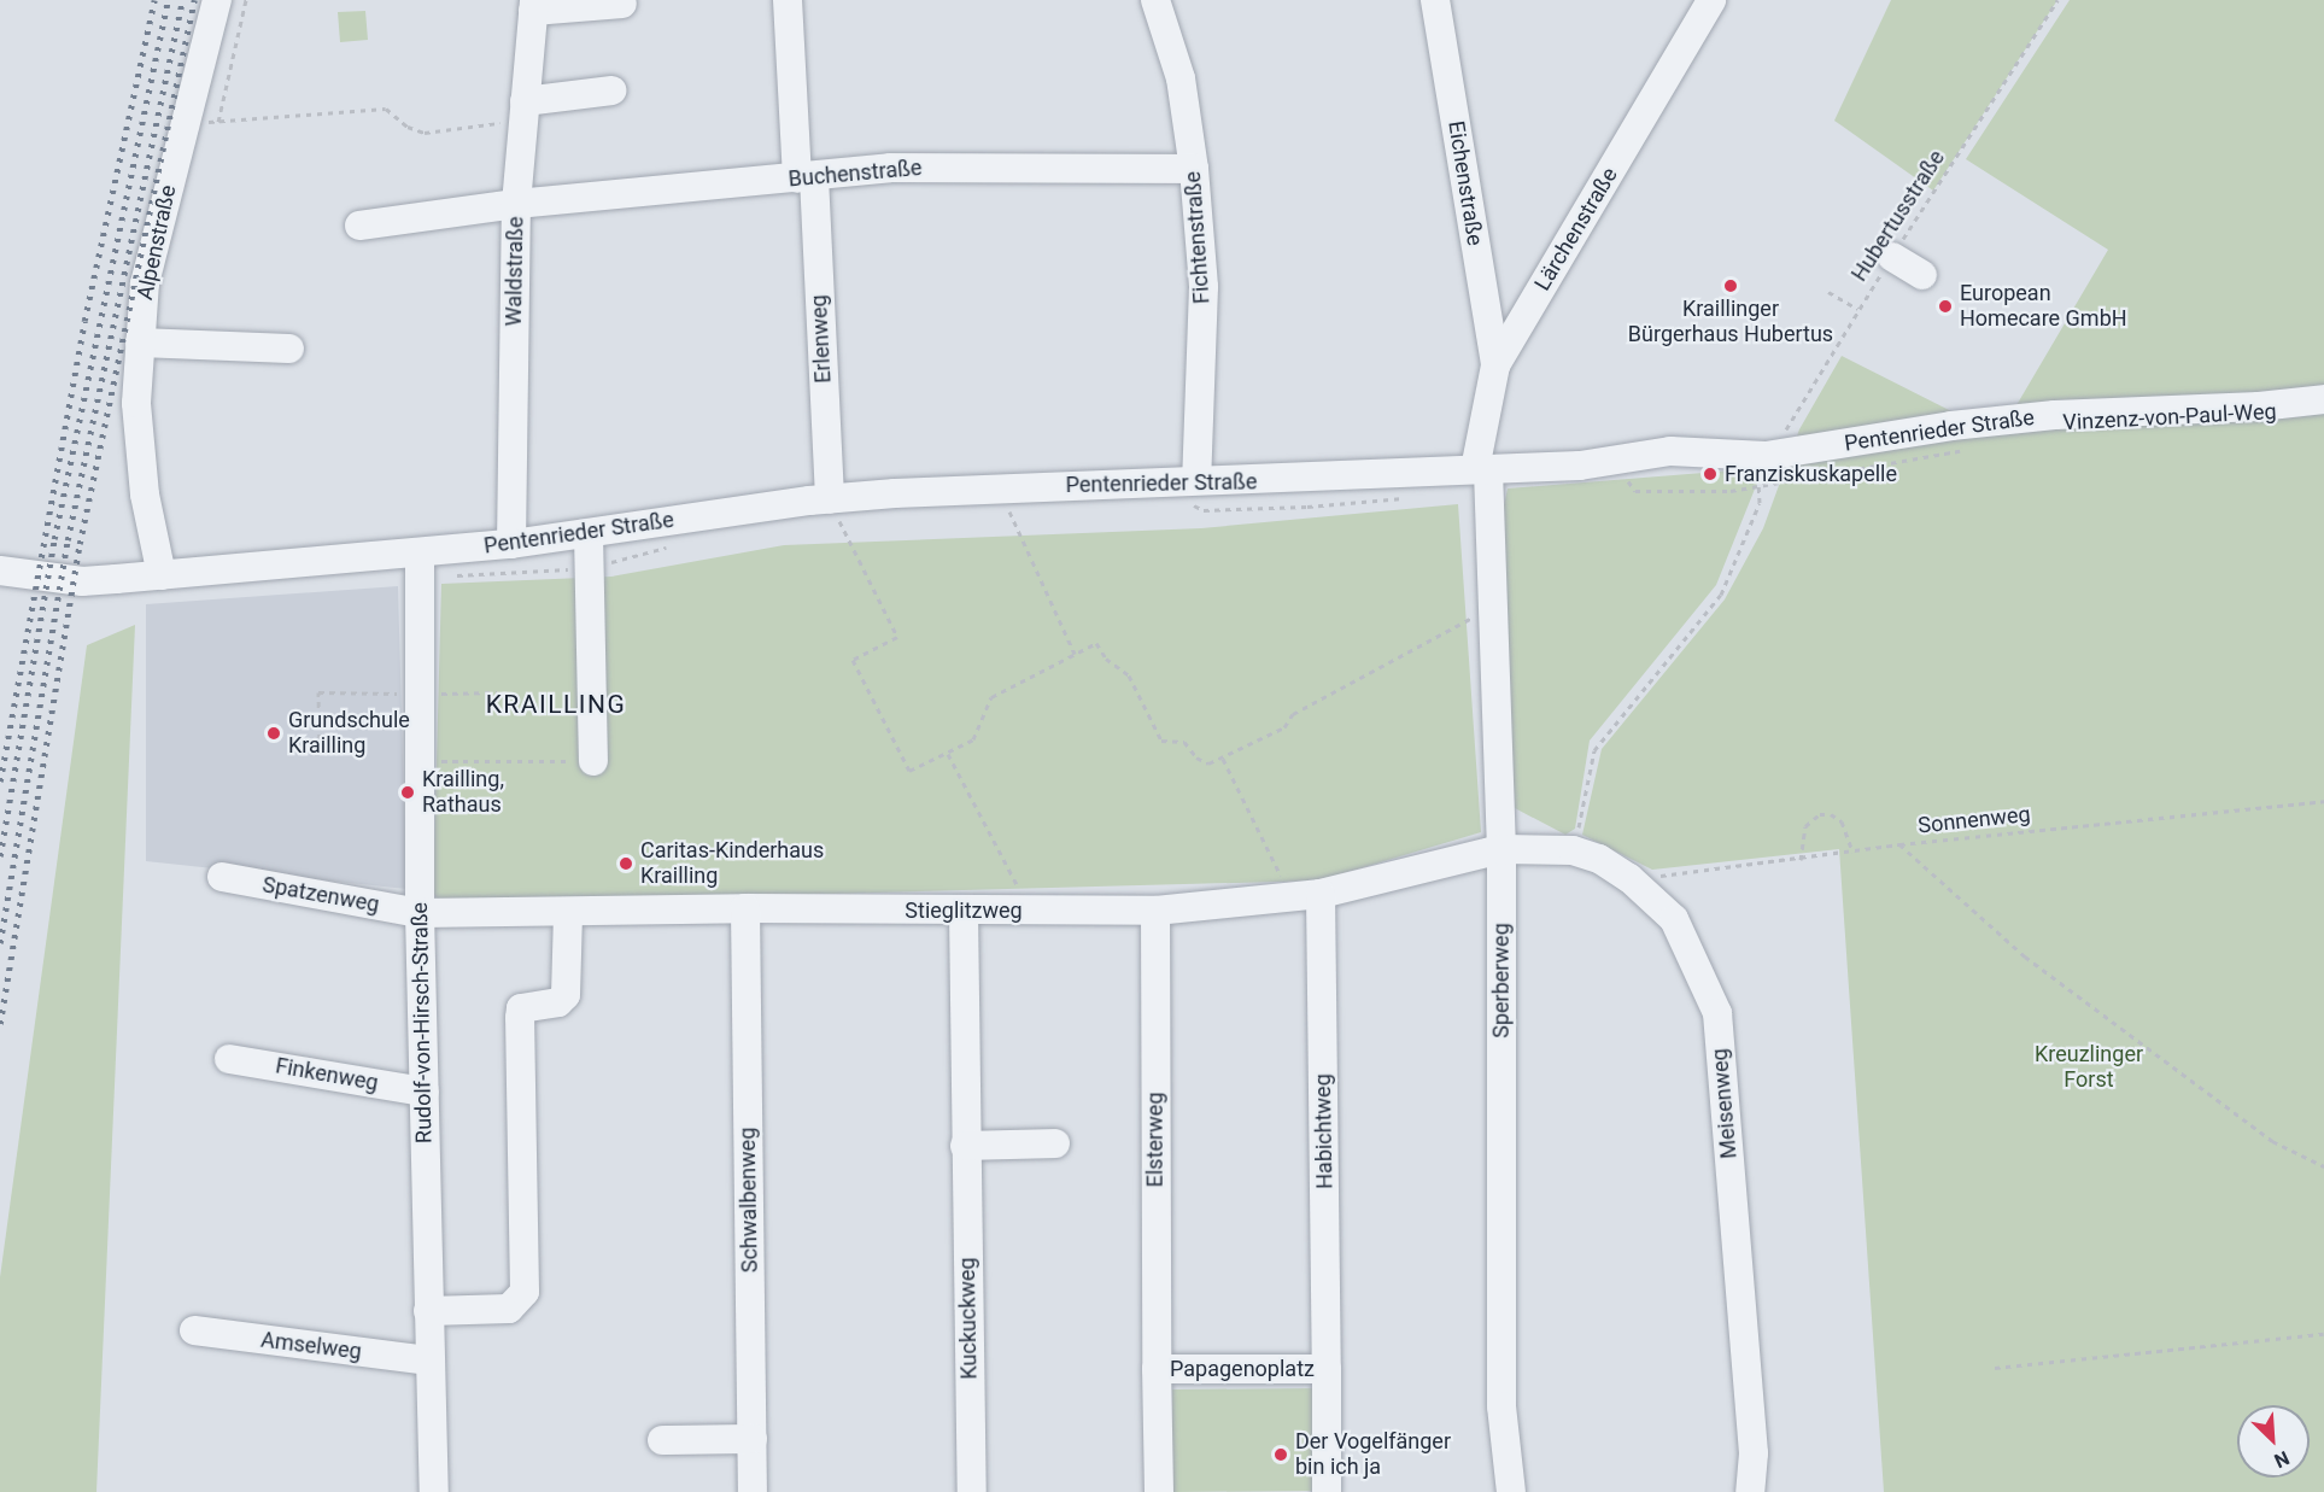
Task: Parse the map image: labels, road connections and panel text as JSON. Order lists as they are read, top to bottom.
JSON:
{
  "streets": {
    "street": [
      "Buchenstraße",
      "Eichenstraße",
      "Lärchenstraße",
      "Fichtenstraße",
      "Alpenstraße",
      "Waldstraße",
      "Erlenweg",
      "Pentenrieder Straße",
      "Spatzenweg",
      "Stieglitzweg",
      "Sperberweg",
      "Rudolf-von-Hirsch-Straße",
      "Finkenweg",
      "Meisenweg",
      "Habichtweg",
      "Elsterweg",
      "Schwalbenweg",
      "Kuckuckweg",
      "Amselweg",
      "Papagenoplatz"
    ],
    "path": ["Hubertusstraße", "Sonnenweg"]
  },
  "crossings": [
    ["Buchenstraße", "Fichtenstraße"],
    ["Buchenstraße", "Waldstraße"],
    ["Buchenstraße", "Erlenweg"],
    ["Eichenstraße", "Lärchenstraße"],
    ["Hubertusstraße", "Pentenrieder Straße"],
    ["Lärchenstraße", "Pentenrieder Straße"],
    ["Lärchenstraße", "Sperberweg"],
    ["Fichtenstraße", "Pentenrieder Straße"],
    ["Alpenstraße", "Pentenrieder Straße"],
    ["Waldstraße", "Pentenrieder Straße"],
    ["Erlenweg", "Pentenrieder Straße"],
    ["Pentenrieder Straße", "Sperberweg"],
    ["Pentenrieder Straße", "Rudolf-von-Hirsch-Straße"],
    ["Sonnenweg", "Meisenweg"],
    ["Spatzenweg", "Stieglitzweg"],
    ["Spatzenweg", "Rudolf-von-Hirsch-Straße"],
    ["Stieglitzweg", "Sperberweg"],
    ["Stieglitzweg", "Rudolf-von-Hirsch-Straße"],
    ["Stieglitzweg", "Meisenweg"],
    ["Stieglitzweg", "Habichtweg"],
    ["Stieglitzweg", "Elsterweg"],
    ["Stieglitzweg", "Schwalbenweg"],
    ["Stieglitzweg", "Kuckuckweg"],
    ["Sperberweg", "Meisenweg"],
    ["Rudolf-von-Hirsch-Straße", "Finkenweg"],
    ["Rudolf-von-Hirsch-Straße", "Amselweg"],
    ["Habichtweg", "Papagenoplatz"],
    ["Elsterweg", "Papagenoplatz"]
  ],
  "districts": ["KRAILLING"],
  "parks": ["Kreuzlinger Forst"],
  "places": [
    "Kraillinger Bürgerhaus Hubertus",
    "European Homecare GmbH",
    "Franziskuskapelle",
    "Grundschule Krailling",
    "Krailling, Rathaus",
    "Caritas-Kinderhaus Krailling",
    "Der Vogelfänger bin ich ja"
  ],
  "north": "bottom right"
}
